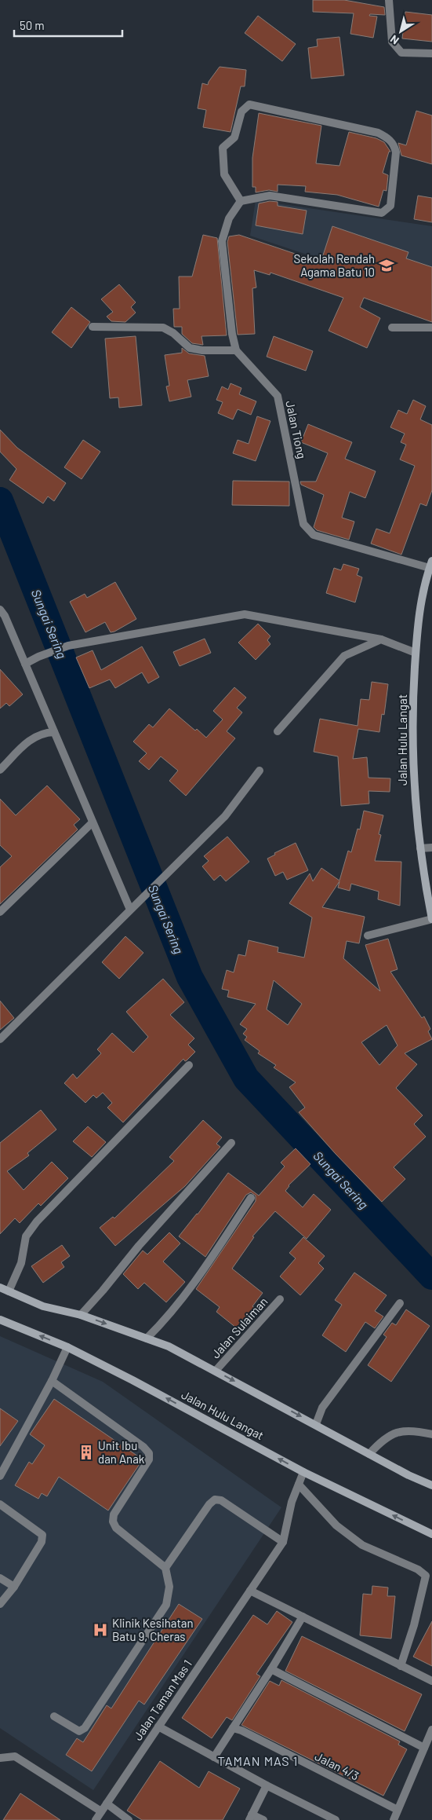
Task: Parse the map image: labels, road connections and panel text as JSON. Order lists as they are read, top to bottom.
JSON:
{
  "streets": {
    "main road": ["Jalan Hulu Langat"],
    "street": [
      "Jalan Tiong",
      "Jalan Sulaiman",
      "Jalan Taman Mas 1",
      "Jalan 4/3"
    ]
  },
  "crossings": [
    ["Jalan Tiong", "Jalan Hulu Langat"]
  ],
  "districts": ["TAMAN MAS 1"],
  "water": ["Sungai Sering"],
  "places": {
    "school or university": ["Sekolah Rendah Agama Batu 10"],
    "building": ["Unit Ibu dan Anak"],
    "hospital": ["Klinik Kesihatan Batu 9, Cheras"]
  },
  "scale_bar": "50 m",
  "north": "bottom left"
}
